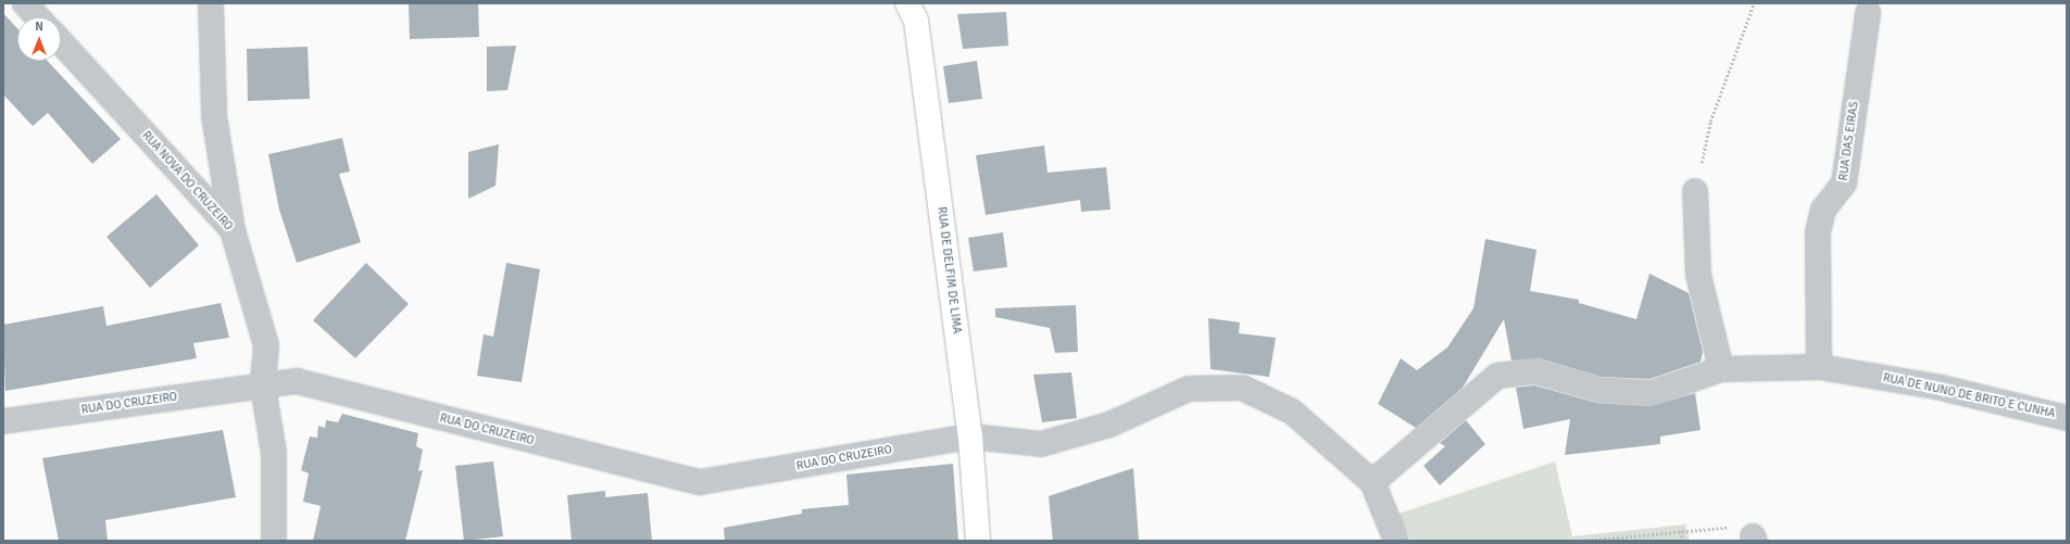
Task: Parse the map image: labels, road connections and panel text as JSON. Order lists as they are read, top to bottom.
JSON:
{
  "streets": {
    "main road": ["RUA DE DELFIM DE LIMA"],
    "street": [
      "RUA DAS EIRAS",
      "RUA NOVA DO CRUZEIRO",
      "RUA DE NUNO DE BRITO E CUNHA",
      "RUA DO CRUZEIRO"
    ]
  },
  "crossings": [
    ["RUA DAS EIRAS", "RUA DE NUNO DE BRITO E CUNHA"],
    ["RUA NOVA DO CRUZEIRO", "RUA DO CRUZEIRO"],
    ["RUA DE DELFIM DE LIMA", "RUA DO CRUZEIRO"]
  ],
  "north": "top"
}
